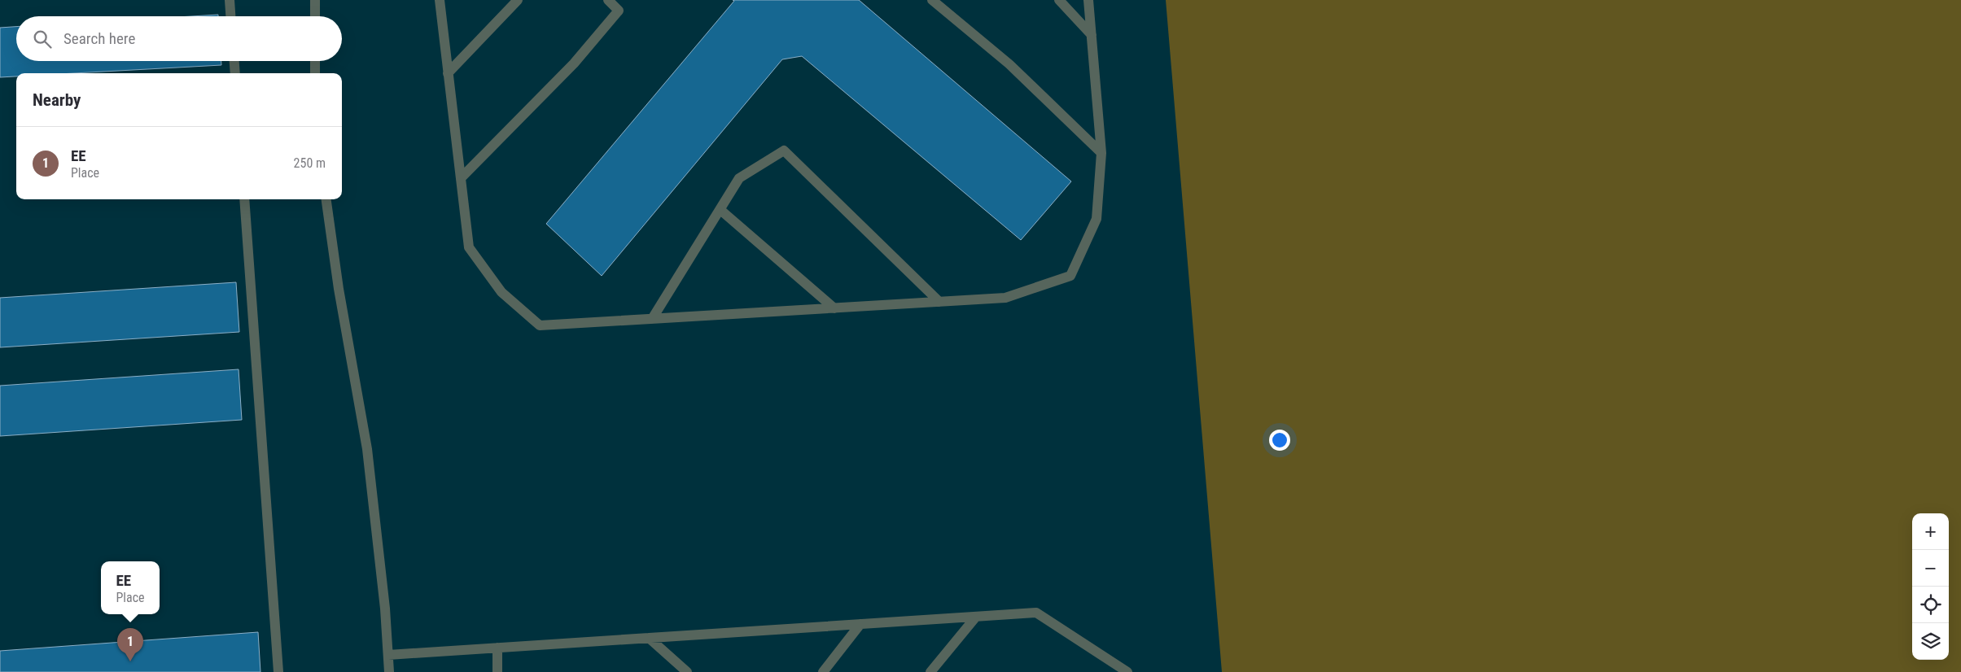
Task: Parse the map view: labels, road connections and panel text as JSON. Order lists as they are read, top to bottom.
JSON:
{
  "page": {
    "search": "Search here",
    "heading": "Nearby",
    "list": [
      {
        "mark": "1",
        "name": "EE",
        "note": "Place",
        "value": "250 m"
      }
    ],
    "map_buttons": ["+", "−"],
    "popup": ["EE", "Place"],
    "pins": "1"
  }
}
